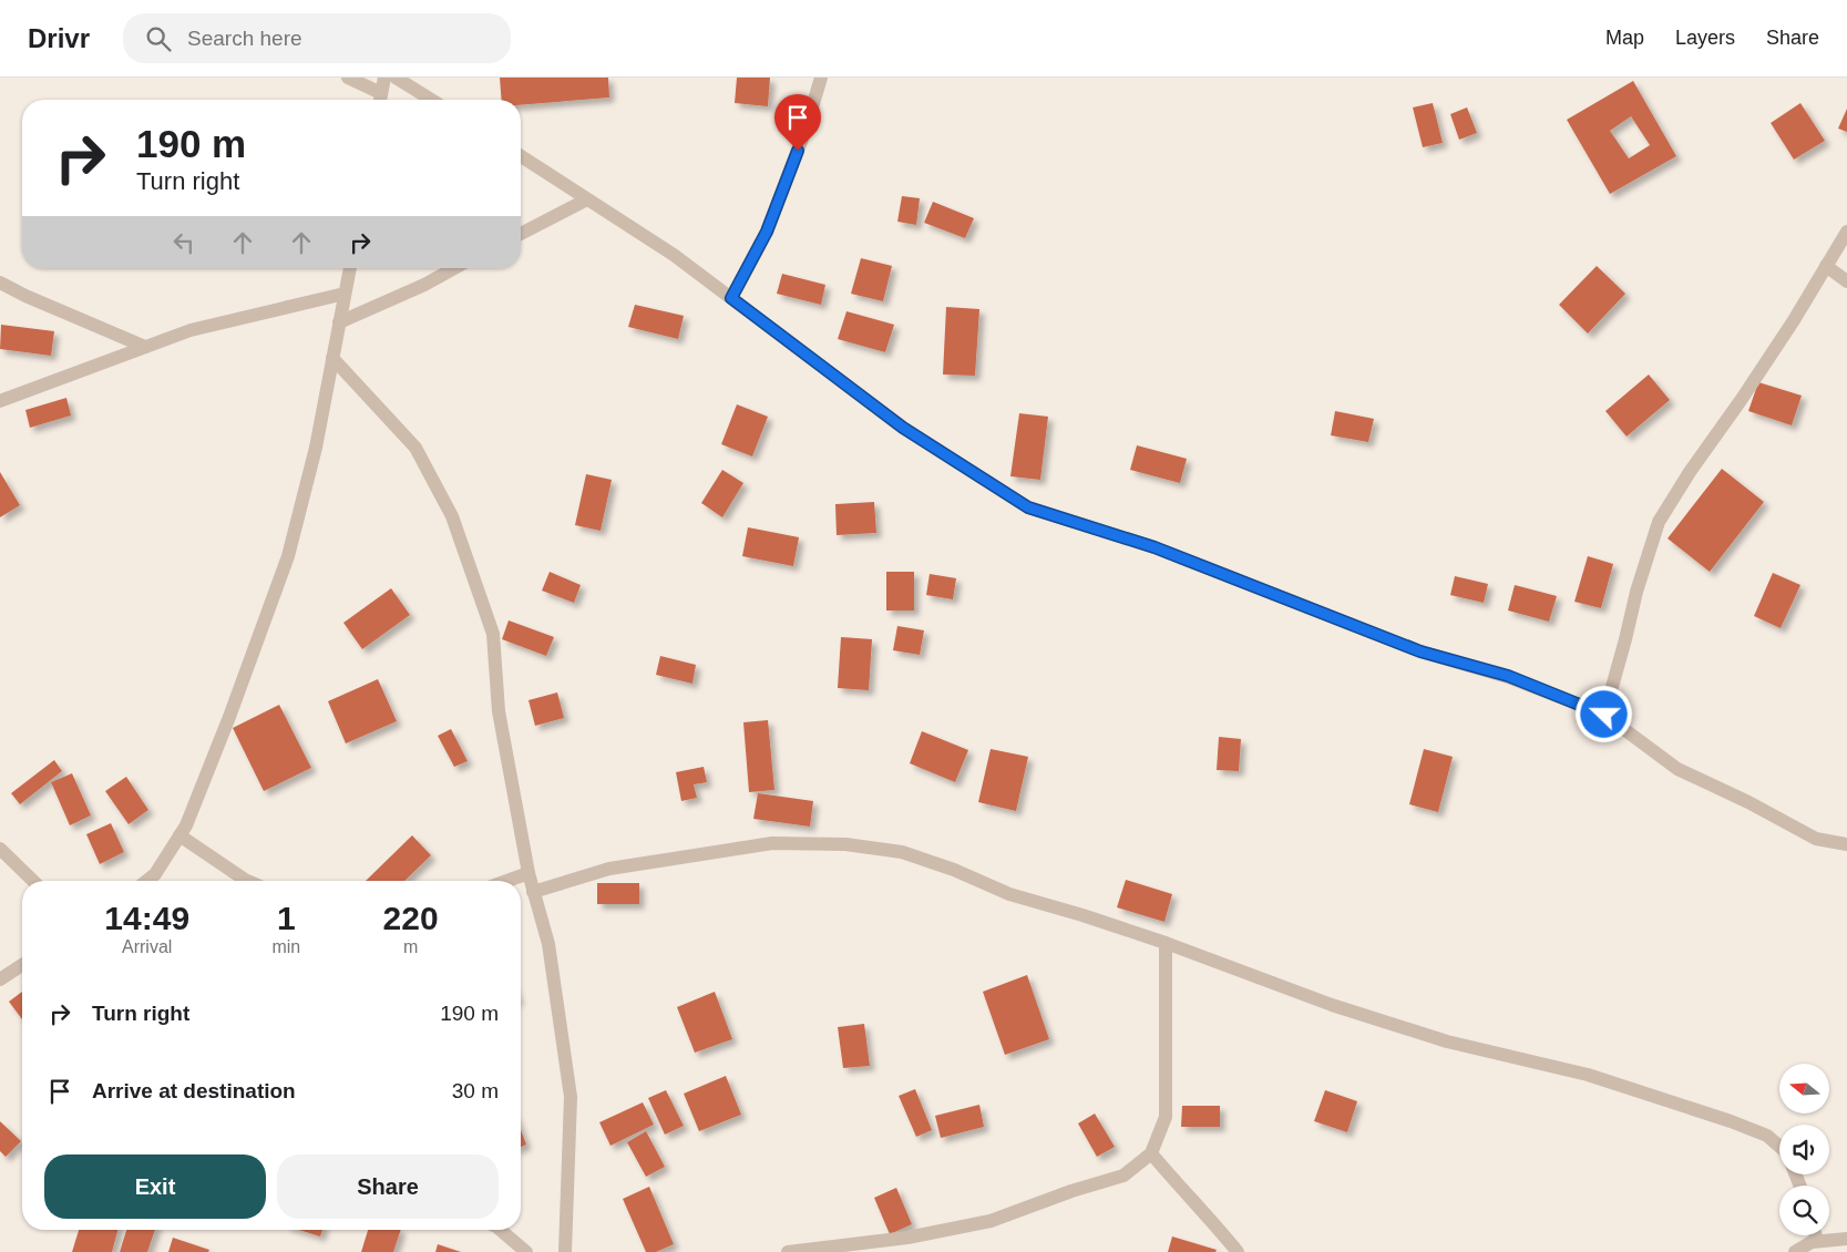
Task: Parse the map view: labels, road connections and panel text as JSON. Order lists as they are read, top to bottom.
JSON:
{
  "north": "left",
  "page": {
    "header": "Drivr",
    "search": "Search here",
    "nav": ["Map", "Layers", "Share"],
    "turn": ["190 m", "Turn right"],
    "eta": [
      "14:49",
      "Arrival",
      "1",
      "min",
      "220",
      "m"
    ],
    "list": [
      {
        "name": "Turn right",
        "value": "190 m"
      },
      {
        "name": "Arrive at destination",
        "value": "30 m"
      }
    ],
    "buttons": ["Exit", "Share"]
  }
}
